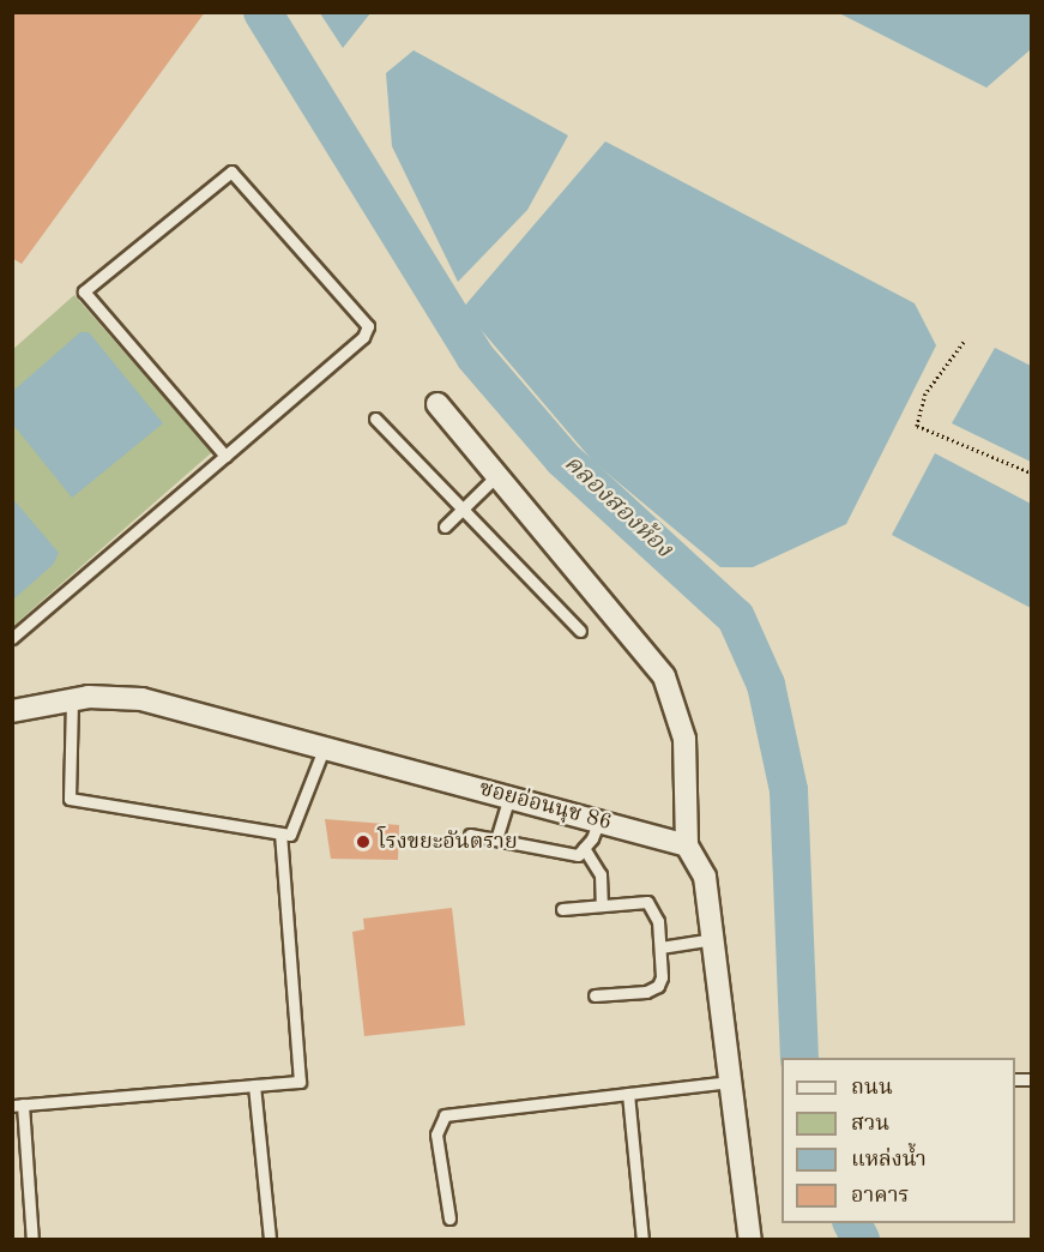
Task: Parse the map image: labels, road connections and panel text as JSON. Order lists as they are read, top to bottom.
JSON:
{
  "streets": {
    "street": ["ซอยอ่อนนุช 86"]
  },
  "water": ["คลองสองห้อง"],
  "places": ["โรงขยะอันตราย"],
  "legend": [
    "ถนน",
    "สวน",
    "แหล่งน้ำ",
    "อาคาร"
  ]
}
